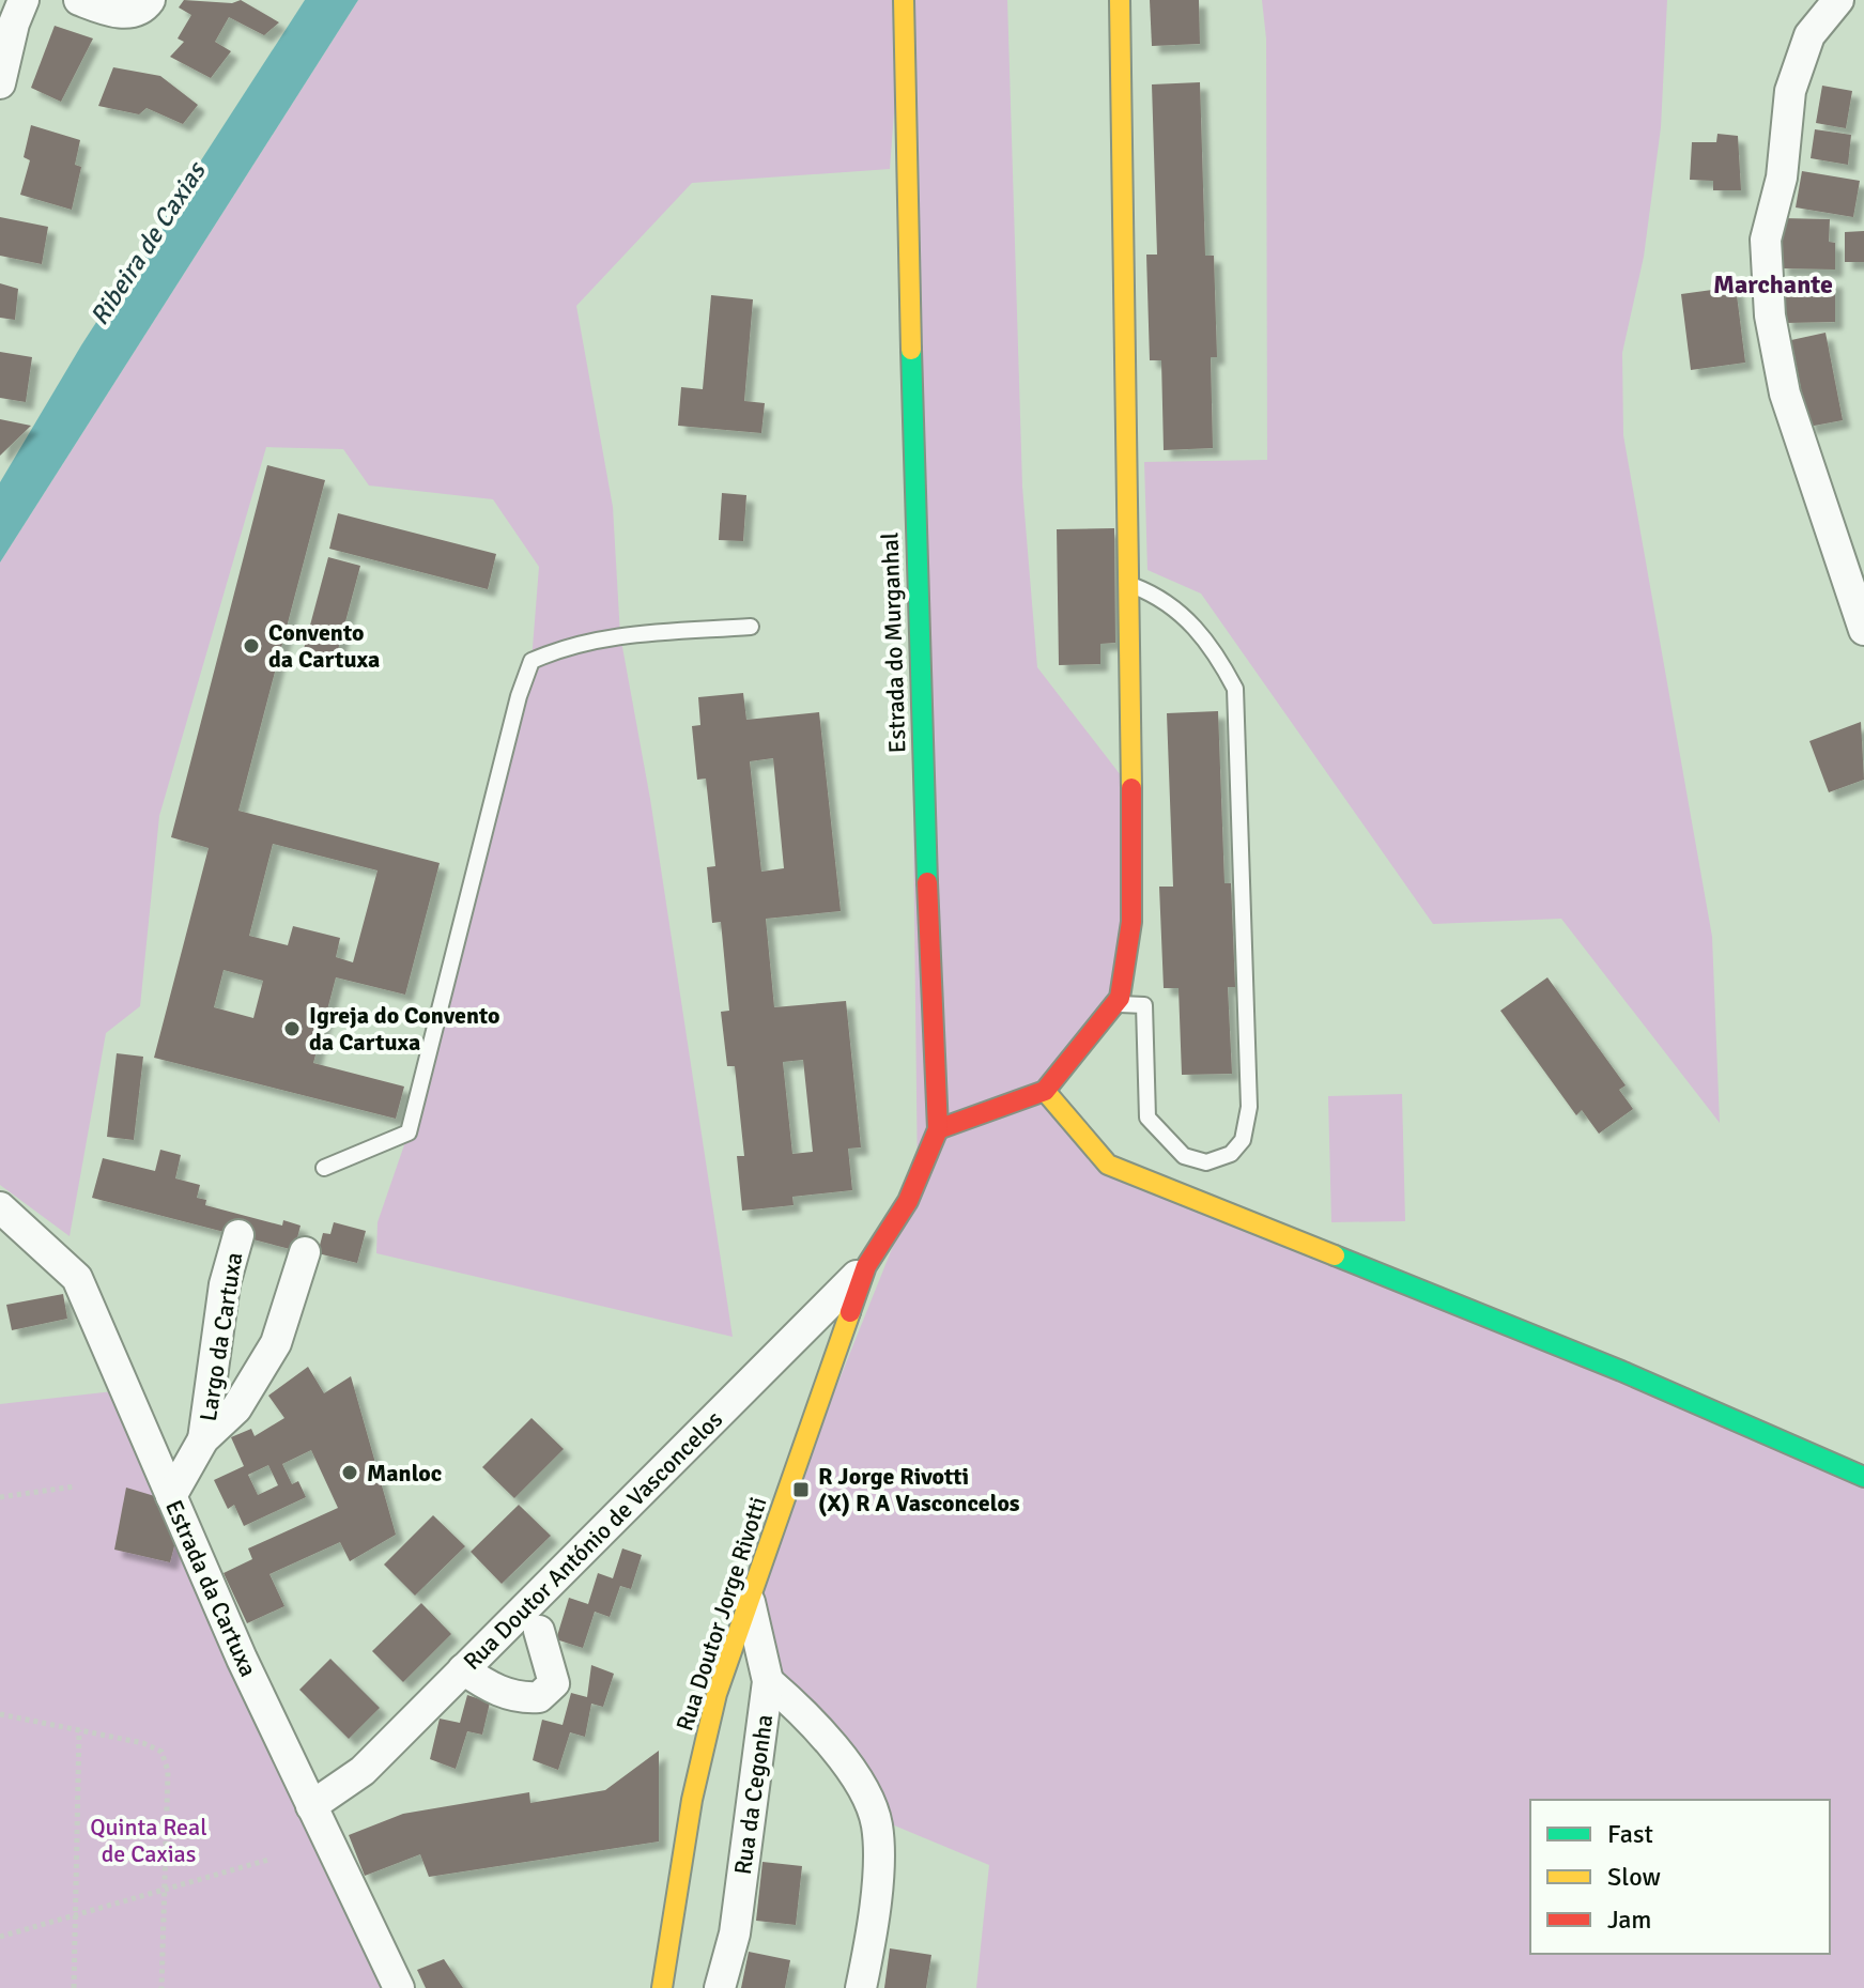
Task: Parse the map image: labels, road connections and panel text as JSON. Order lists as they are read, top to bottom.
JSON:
{
  "streets": {
    "street": [
      "Estrada do Murganhal",
      "Largo da Cartuxa",
      "Rua Doutor António de Vasconcelos",
      "Estrada da Cartuxa",
      "Rua Doutor Jorge Rivotti",
      "Rua da Cegonha"
    ]
  },
  "crossings": [
    ["Estrada do Murganhal", "Rua Doutor António de Vasconcelos"],
    ["Estrada do Murganhal", "Rua Doutor Jorge Rivotti"],
    ["Largo da Cartuxa", "Estrada da Cartuxa"],
    ["Rua Doutor António de Vasconcelos", "Estrada da Cartuxa"],
    ["Rua Doutor António de Vasconcelos", "Rua Doutor Jorge Rivotti"],
    ["Rua Doutor Jorge Rivotti", "Rua da Cegonha"]
  ],
  "districts": ["Marchante"],
  "water": ["Ribeira de Caxias"],
  "parks": ["Quinta Real de Caxias"],
  "places": {
    "other": ["Convento da Cartuxa", "Igreja do Convento da Cartuxa", "Manloc"],
    "transit": ["R Jorge Rivotti (X) R A Vasconcelos"]
  },
  "legend": ["Fast", "Slow", "Jam"]
}
